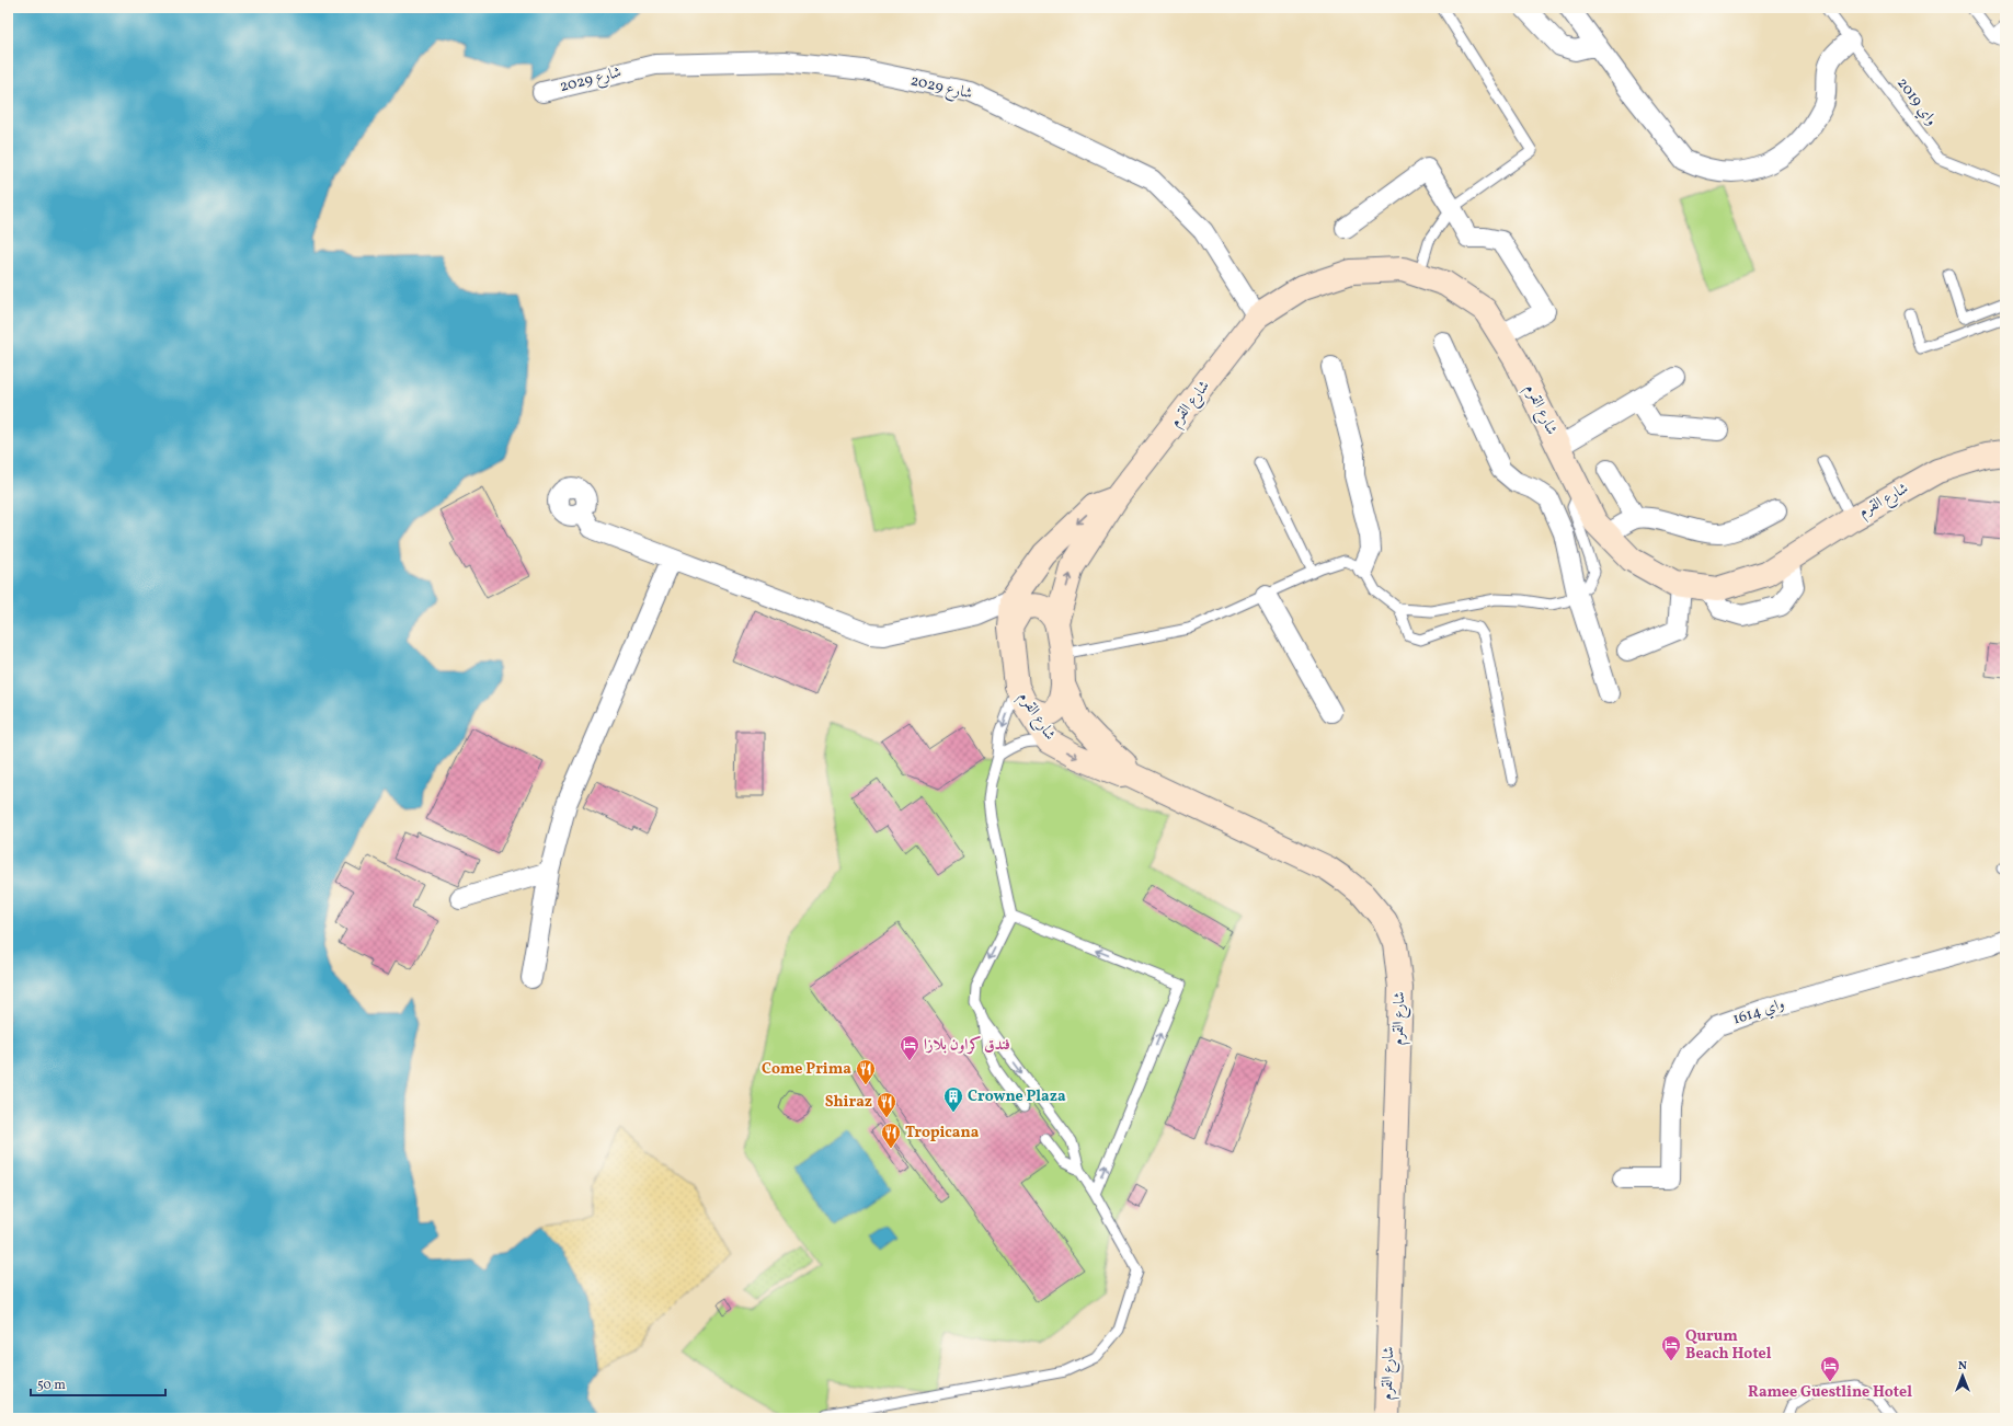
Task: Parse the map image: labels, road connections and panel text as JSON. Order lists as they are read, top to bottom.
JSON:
{
  "streets": {
    "street": ["2029 شارع", "شارع القرم", "واي 1614"],
    "lane": ["واي 2019"]
  },
  "crossings": [
    ["2029 شارع", "شارع القرم"]
  ],
  "places": {
    "hotel": ["فندق كراون بلازا", "Qurum Beach Hotel", "Ramee Guestline Hotel"],
    "restaurant": ["Come Prima", "Shiraz", "Tropicana"],
    "building": ["Crowne Plaza"]
  },
  "scale_bar": "50 m",
  "north": "top"
}
